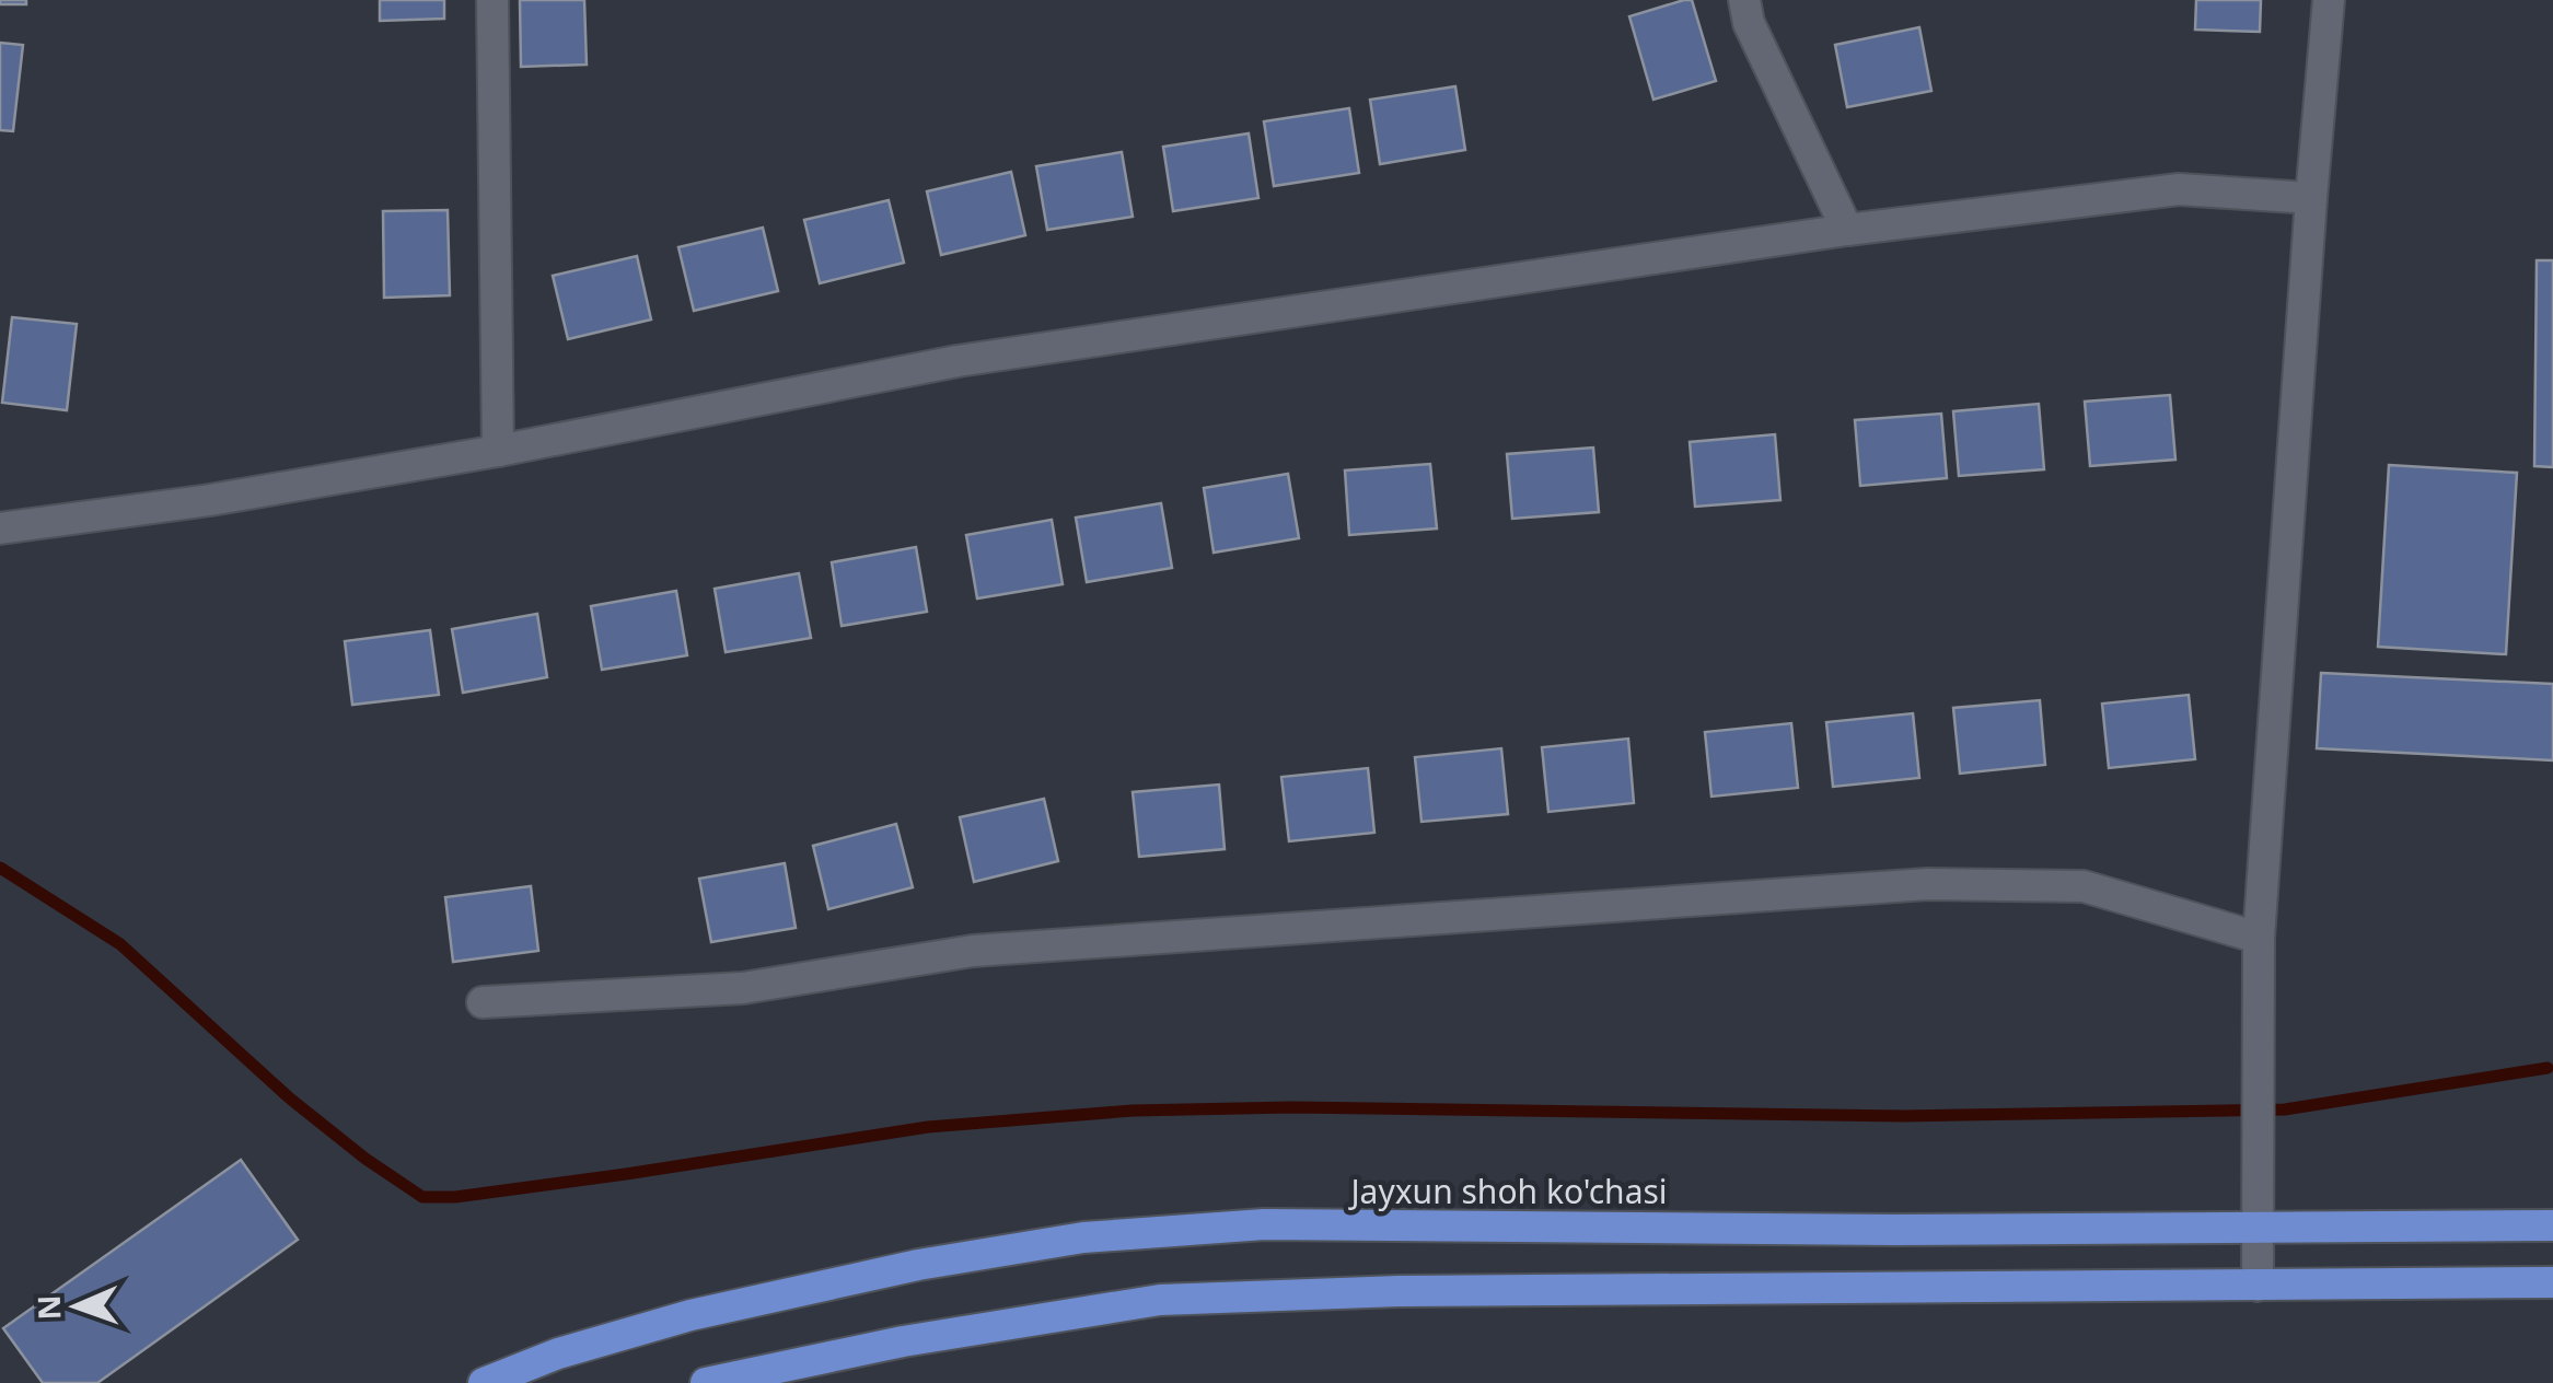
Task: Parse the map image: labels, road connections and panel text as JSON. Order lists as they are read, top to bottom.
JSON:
{
  "streets": {
    "highway": ["Jayxun shoh ko'chasi"]
  },
  "north": "left"
}
